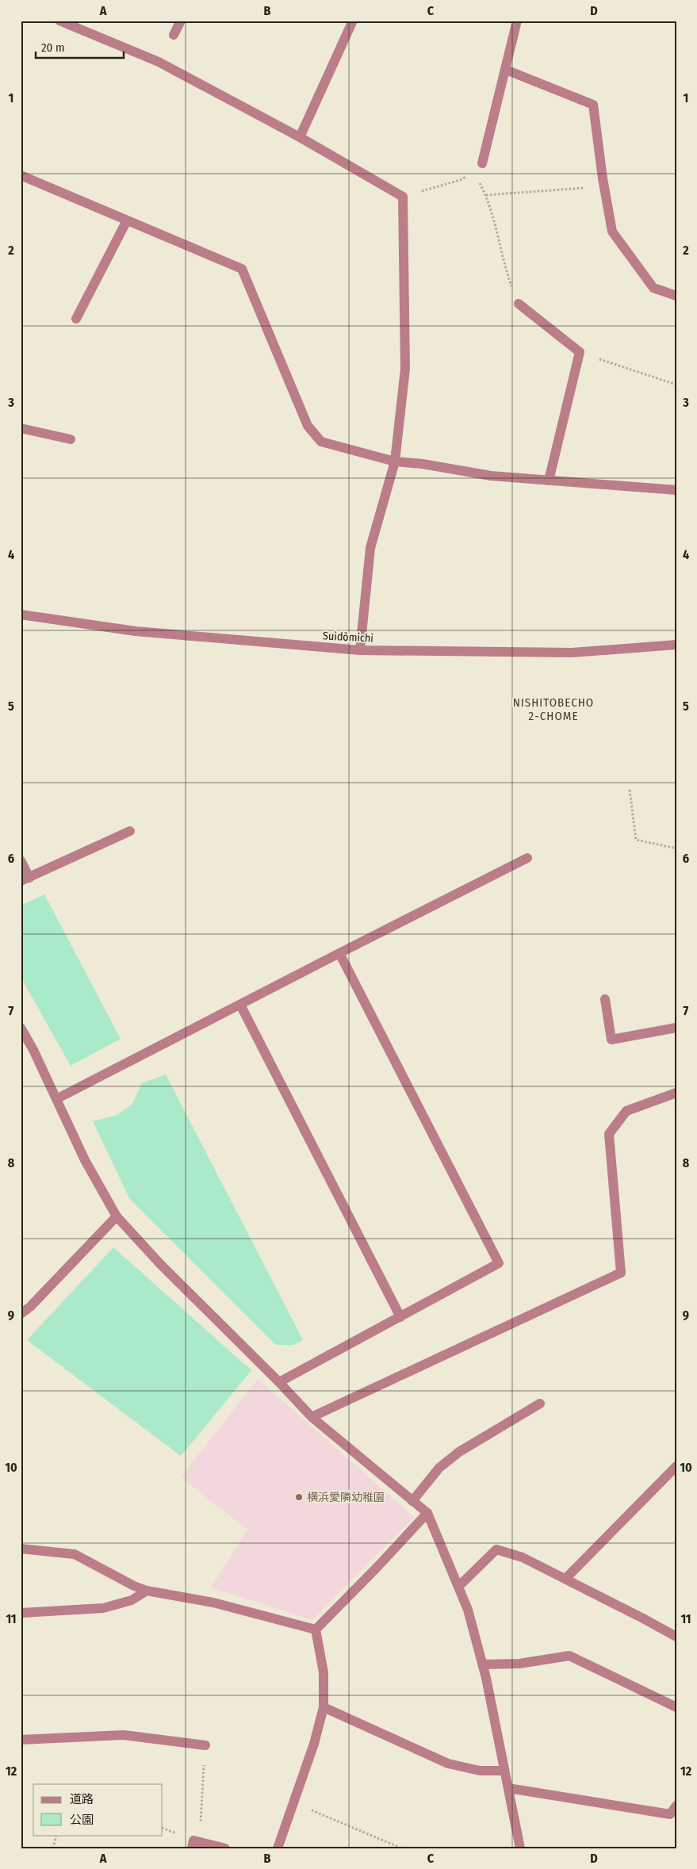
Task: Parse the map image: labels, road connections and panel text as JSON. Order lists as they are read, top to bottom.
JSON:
{
  "streets": {
    "street": ["Suidōmichi"]
  },
  "districts": ["NISHITOBECHO 2-CHOME"],
  "places": ["横浜愛隣幼稚園"],
  "legend": ["道路", "公園"],
  "scale_bar": "20 m",
  "grid": {
    "columns": [
      "A",
      "B",
      "C",
      "D"
    ],
    "rows": [
      "1",
      "2",
      "3",
      "4",
      "5",
      "6",
      "7",
      "8",
      "9",
      "10",
      "11",
      "12"
    ]
  }
}
